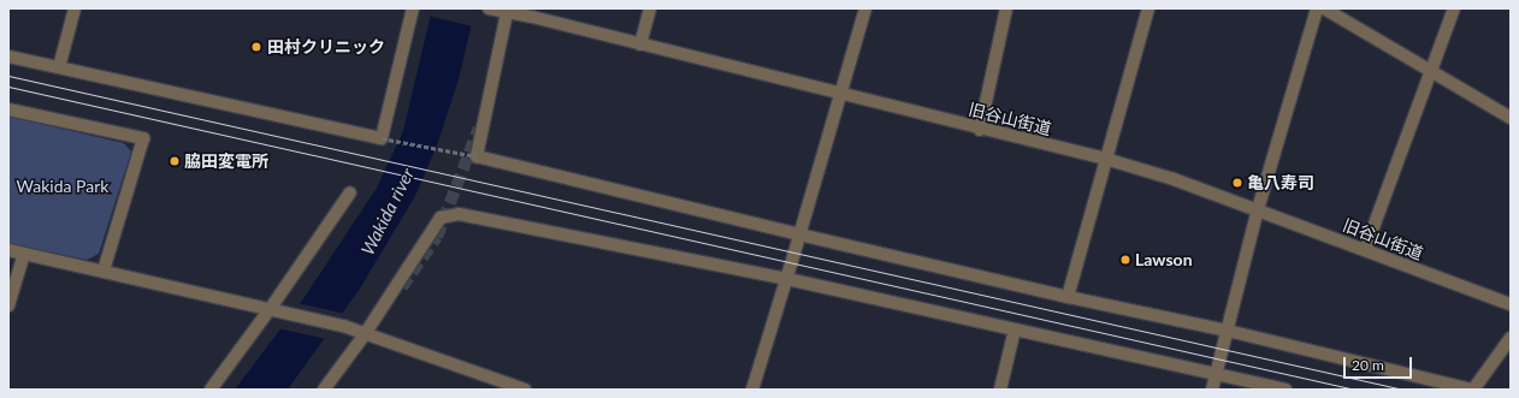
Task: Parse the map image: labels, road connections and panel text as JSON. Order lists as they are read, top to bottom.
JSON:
{
  "streets": {
    "street": ["旧谷山街道"]
  },
  "water": ["Wakida river"],
  "parks": ["Wakida Park"],
  "places": [
    "田村クリニック",
    "脇田変電所",
    "亀八寿司",
    "Lawson"
  ],
  "scale_bar": "20 m"
}
